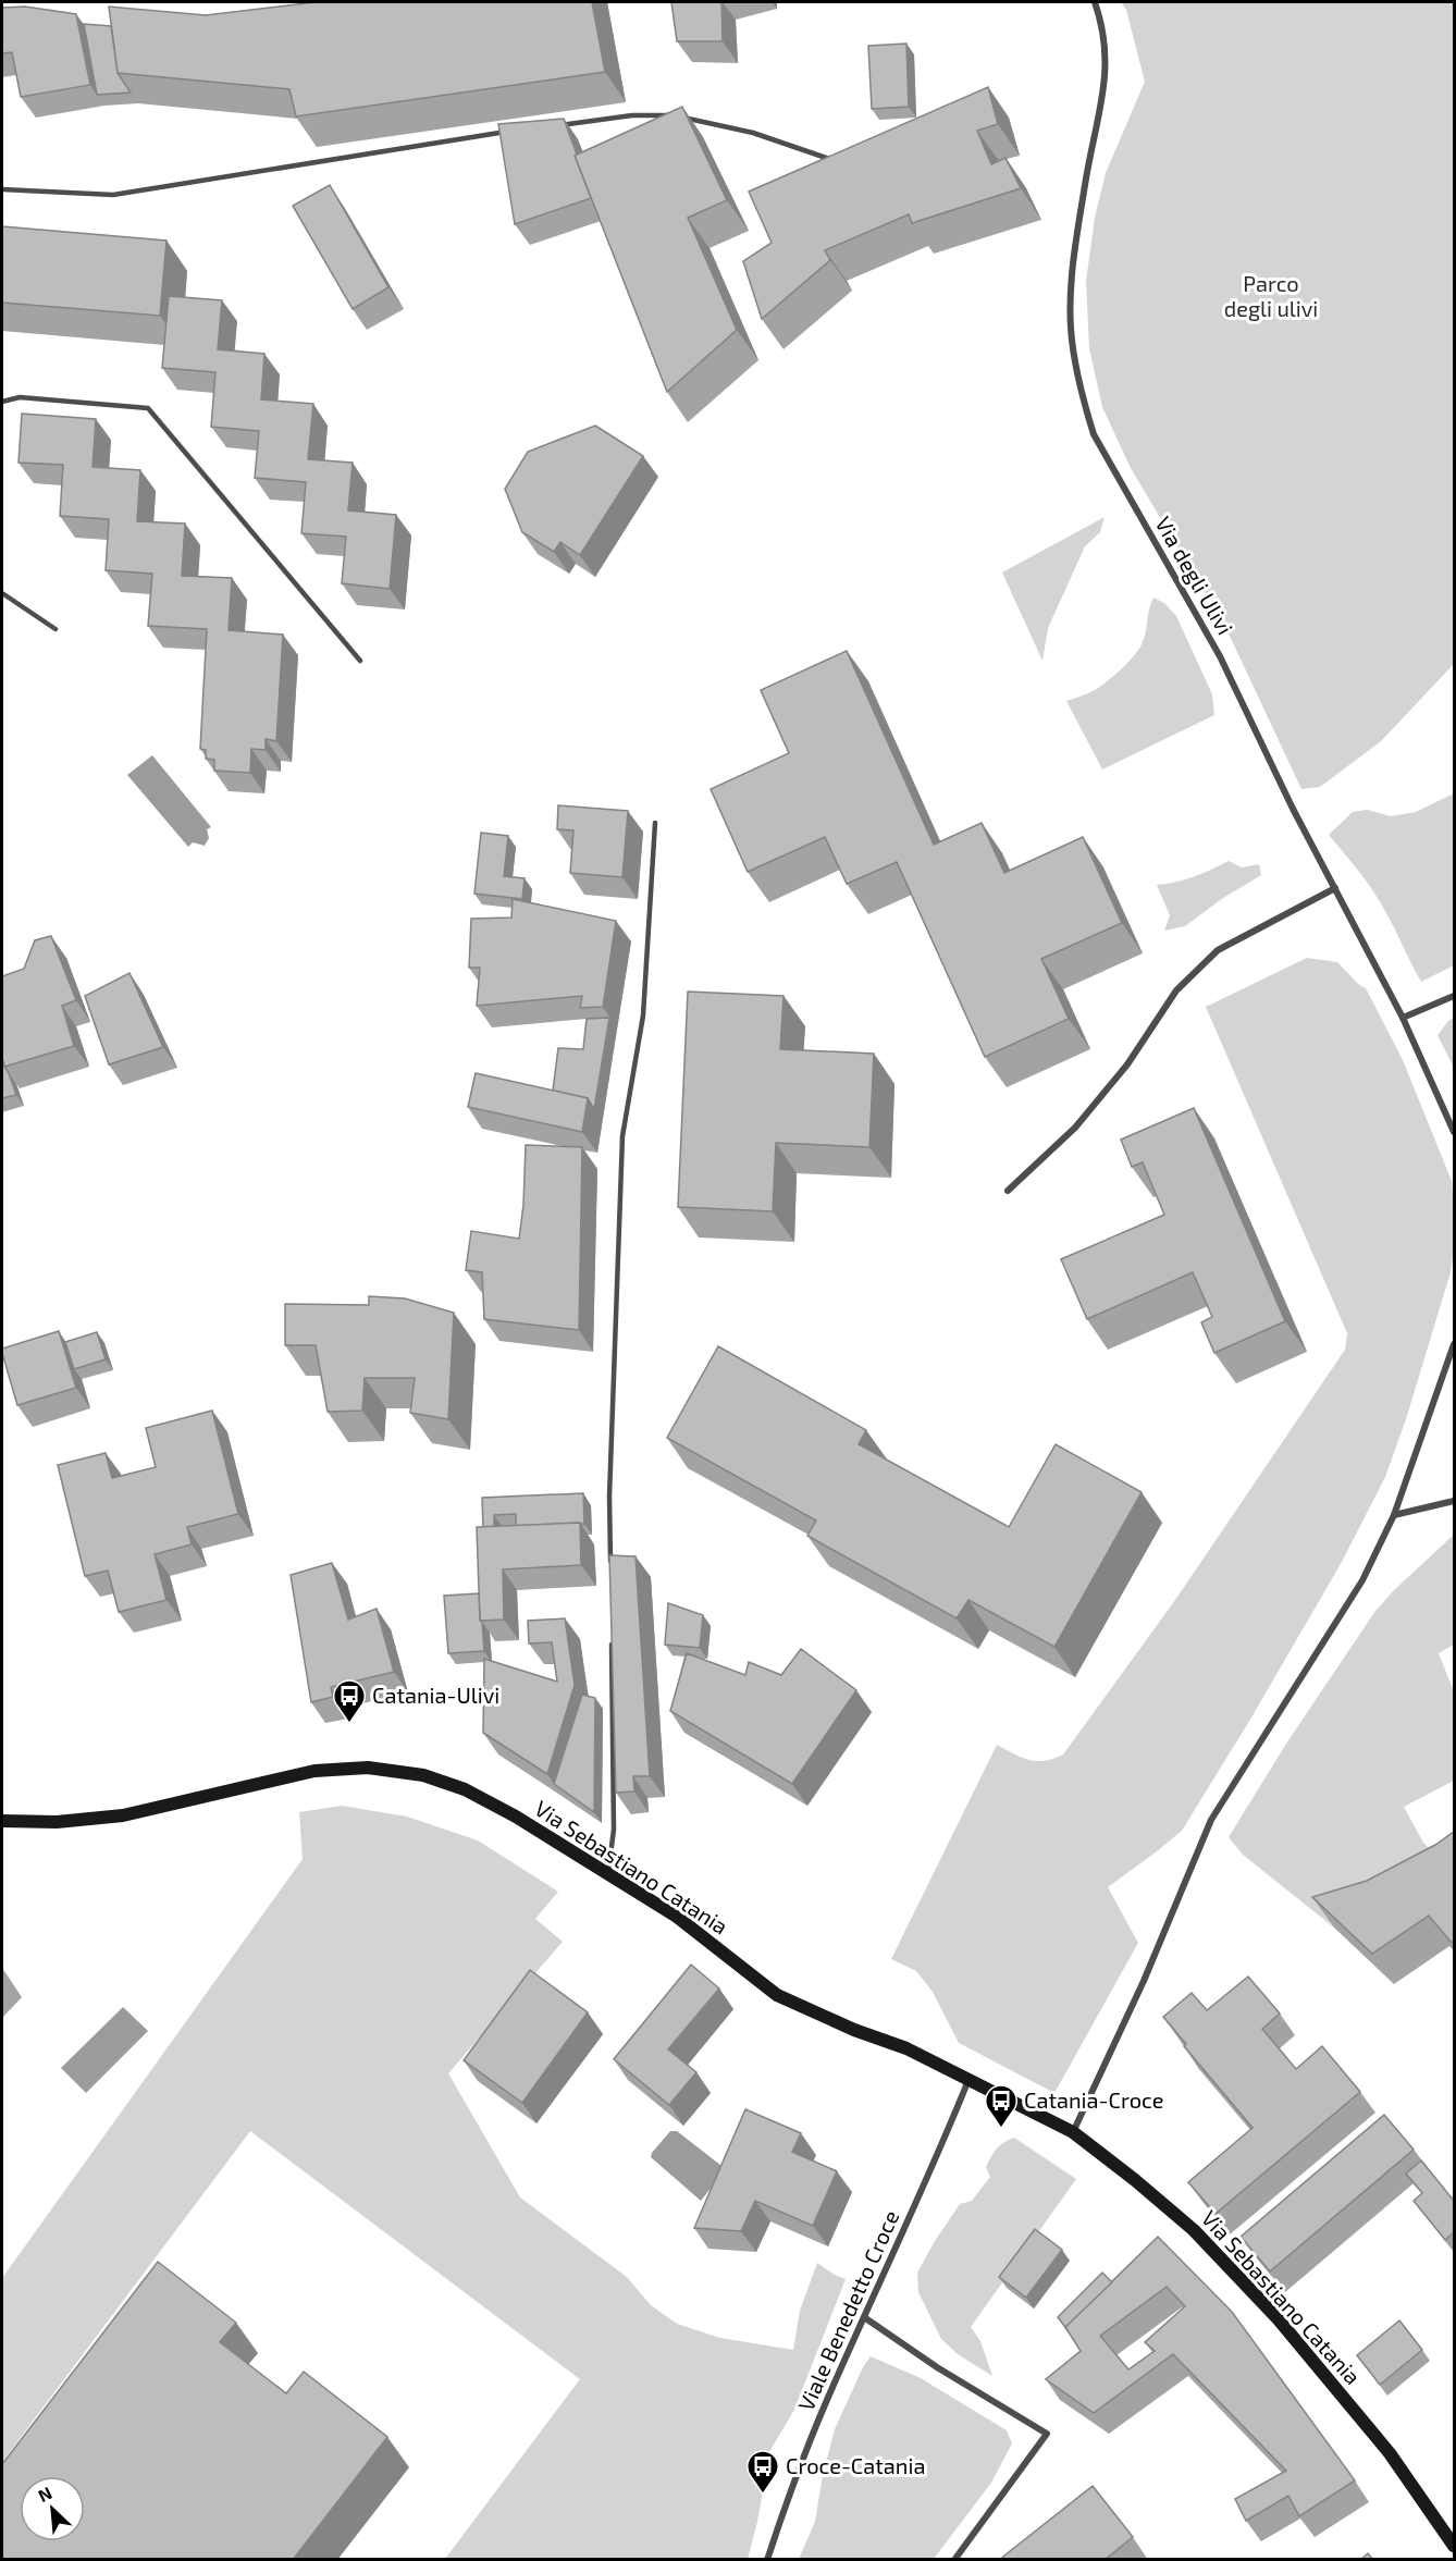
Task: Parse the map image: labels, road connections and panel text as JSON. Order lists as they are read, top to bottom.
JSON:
{
  "streets": {
    "main road": ["Via Sebastiano Catania"],
    "street": ["Via degli Ulivi", "Viale Benedetto Croce"]
  },
  "crossings": [
    ["Via Sebastiano Catania", "Viale Benedetto Croce"]
  ],
  "parks": ["Parco degli ulivi"],
  "places": {
    "bus stop": ["Catania-Ulivi", "Catania-Croce", "Croce-Catania"]
  },
  "north": "top left"
}
